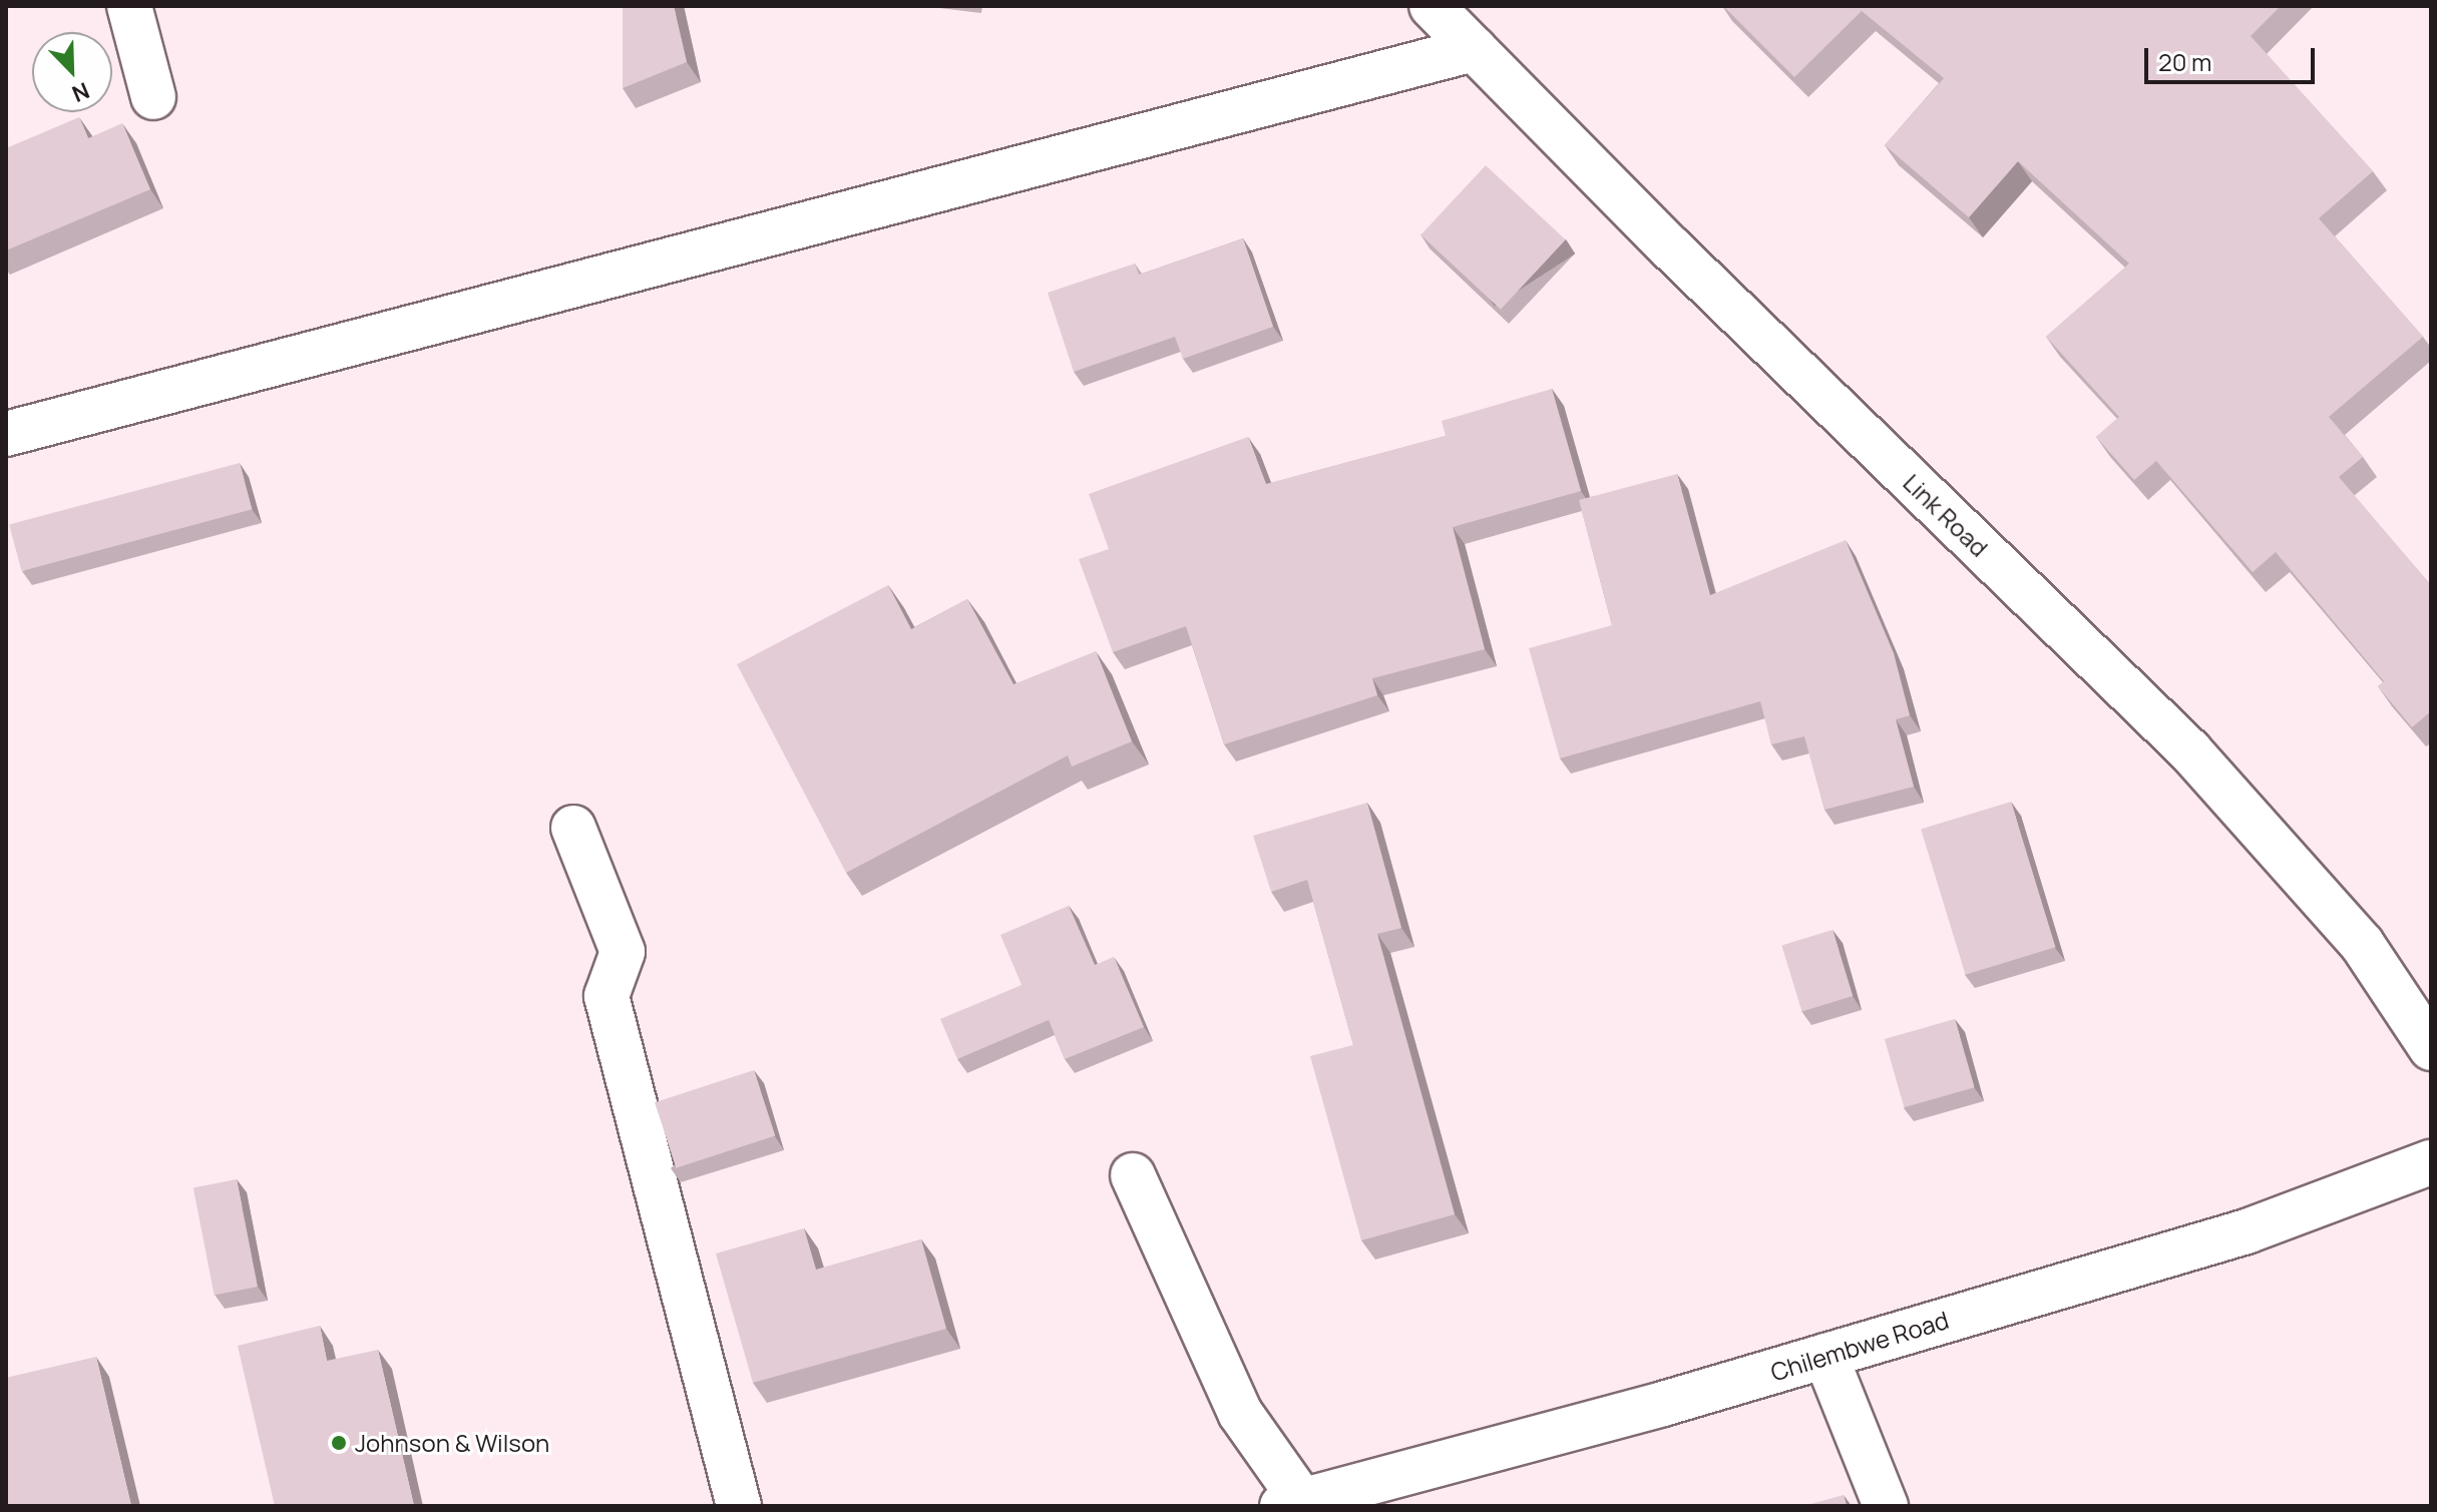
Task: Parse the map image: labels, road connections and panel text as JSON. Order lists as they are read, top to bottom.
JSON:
{
  "streets": {
    "street": ["Link Road", "Chilembwe Road"]
  },
  "places": ["Johnson & Wilson"],
  "scale_bar": "20 m",
  "north": "bottom right"
}
